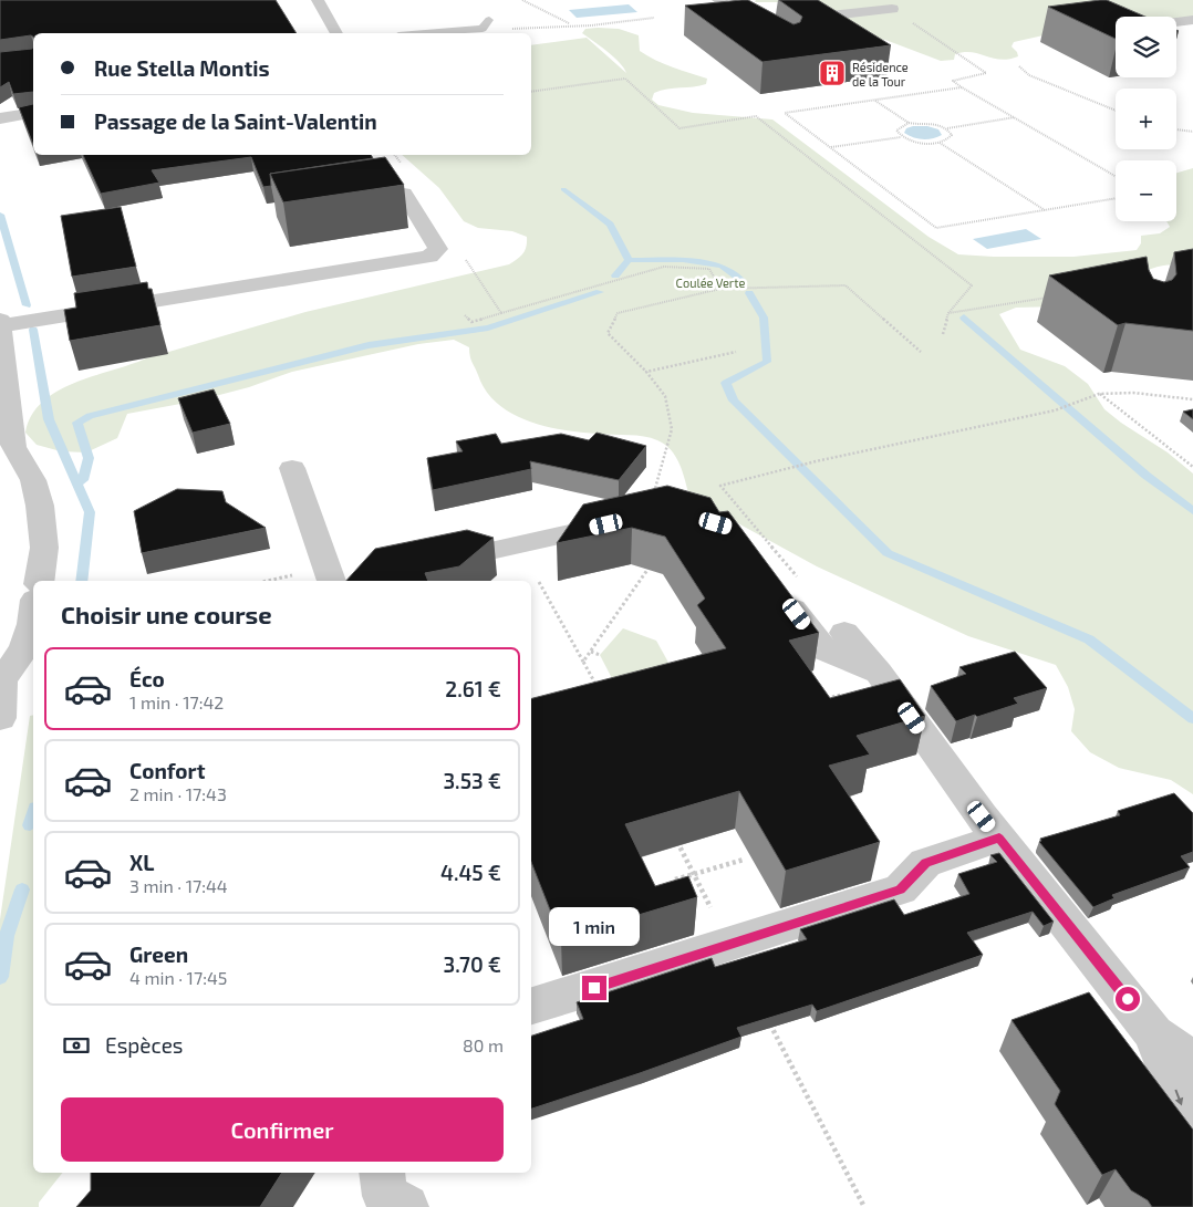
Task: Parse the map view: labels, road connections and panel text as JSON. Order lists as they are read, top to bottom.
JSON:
{
  "parks": ["Coulée Verte"],
  "places": {
    "building": ["Résidence de la Tour"]
  },
  "page": {
    "map_buttons": ["+", "−"],
    "banner": ["Rue Stella Montis", "Passage de la Saint-Valentin"],
    "heading": "Choisir une course",
    "list": [
      {
        "name": "Éco",
        "note": "1 min · 17:42",
        "value": "2.61 €"
      },
      {
        "name": "Confort",
        "note": "2 min · 17:43",
        "value": "3.53 €"
      },
      {
        "name": "XL",
        "note": "3 min · 17:44",
        "value": "4.45 €"
      },
      {
        "name": "Green",
        "note": "4 min · 17:45",
        "value": "3.70 €"
      }
    ],
    "bubble": "1 min",
    "pay": ["Espèces", "80 m"],
    "buttons": "Confirmer"
  }
}
